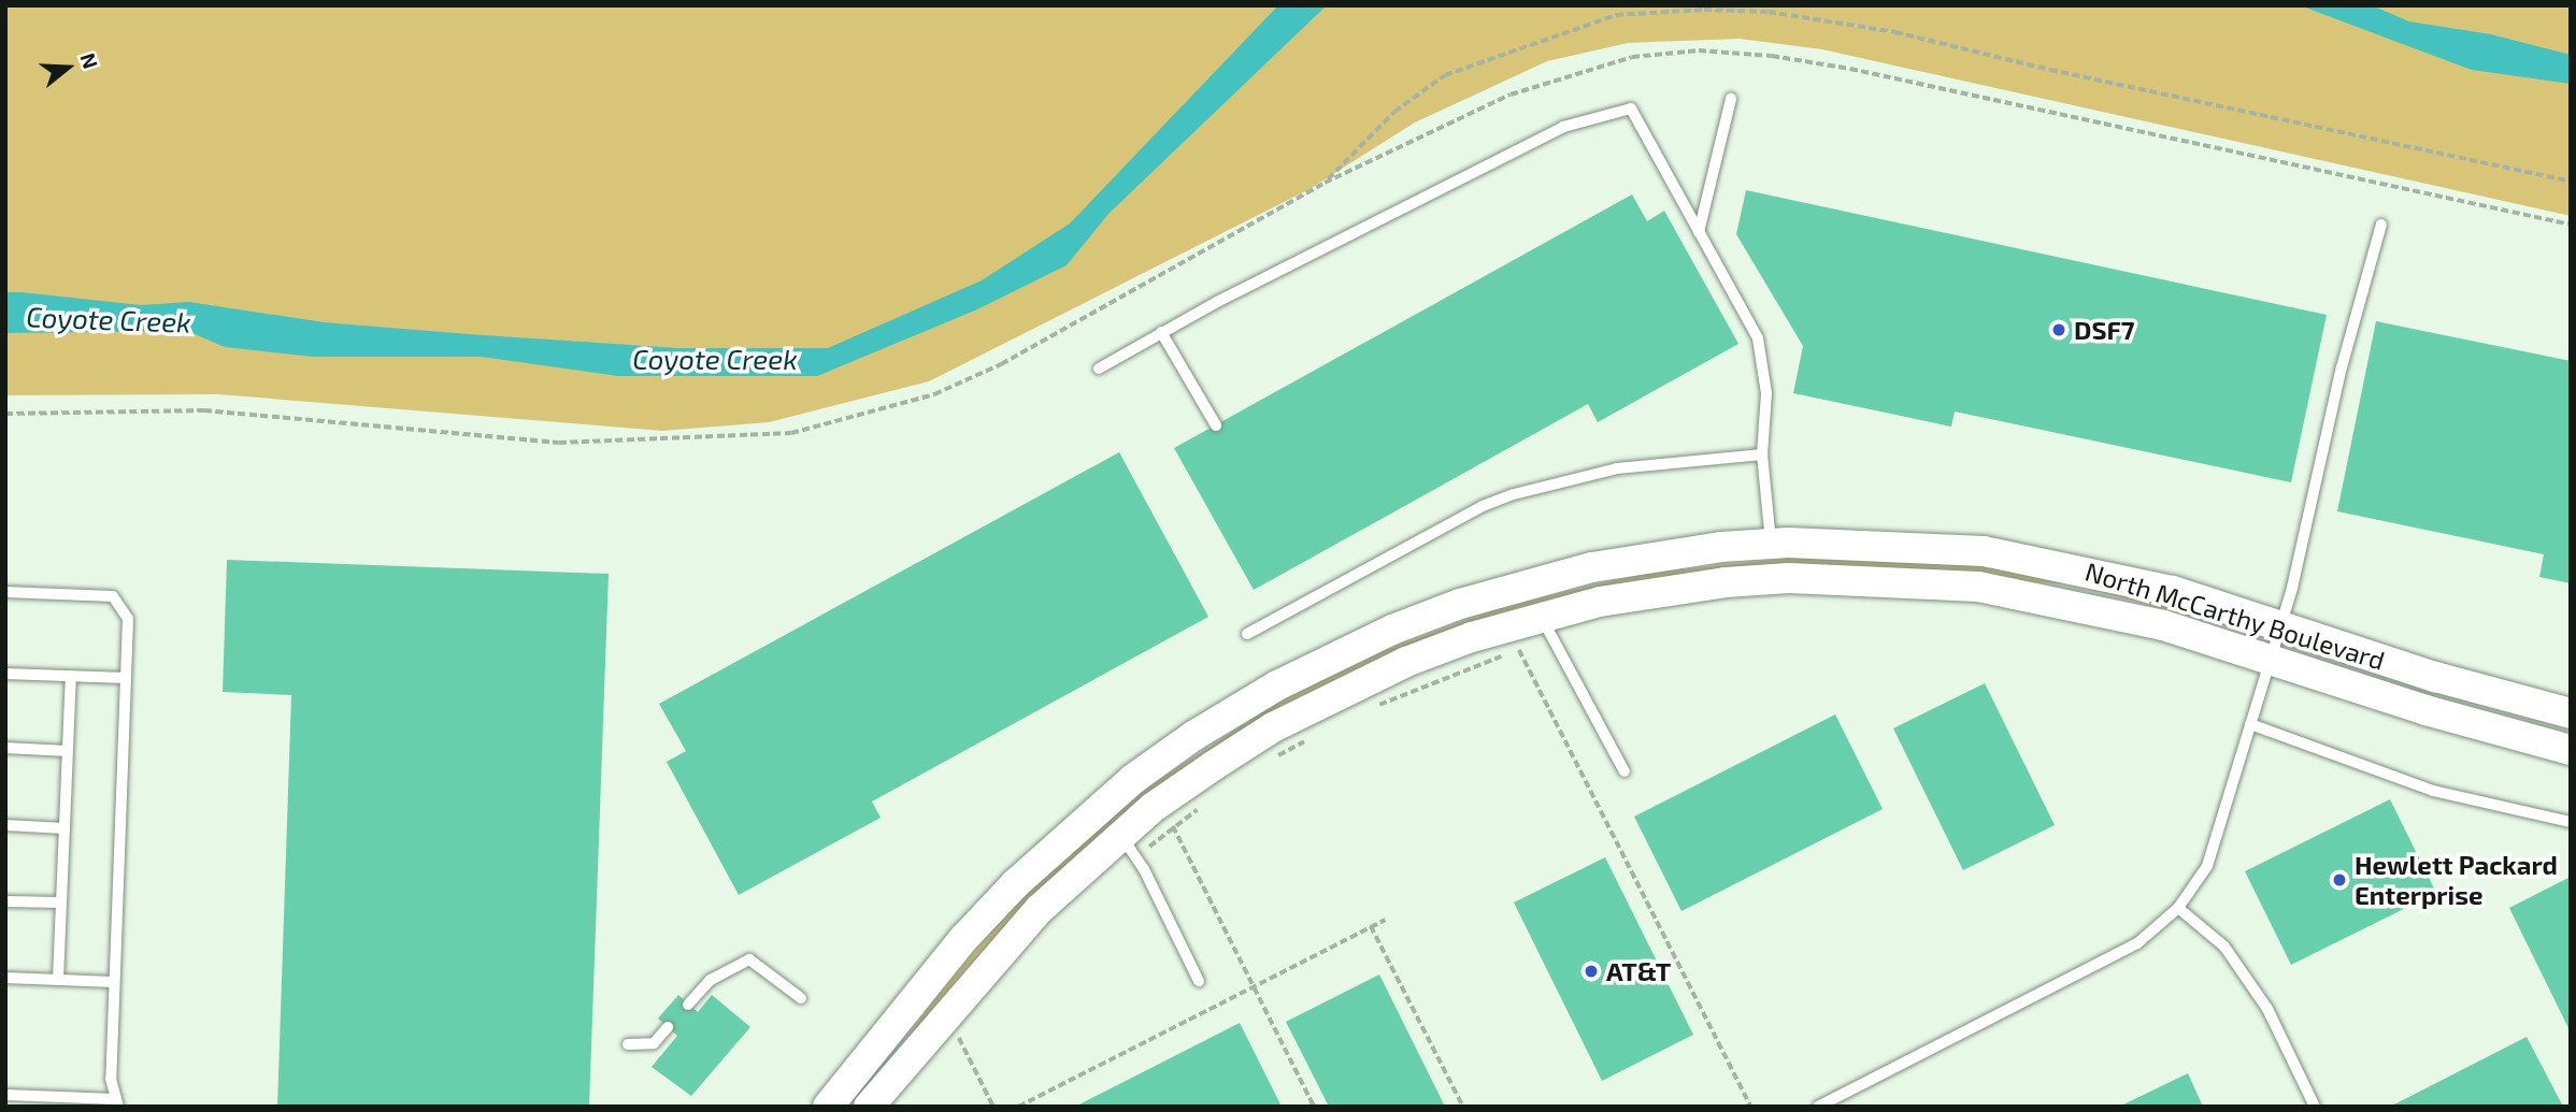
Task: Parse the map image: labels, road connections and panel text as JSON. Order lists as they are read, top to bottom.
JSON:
{
  "streets": {
    "main road": ["North McCarthy Boulevard"]
  },
  "water": ["Coyote Creek"],
  "places": ["DSF7", "Hewlett Packard Enterprise", "AT&T"],
  "north": "right"
}
